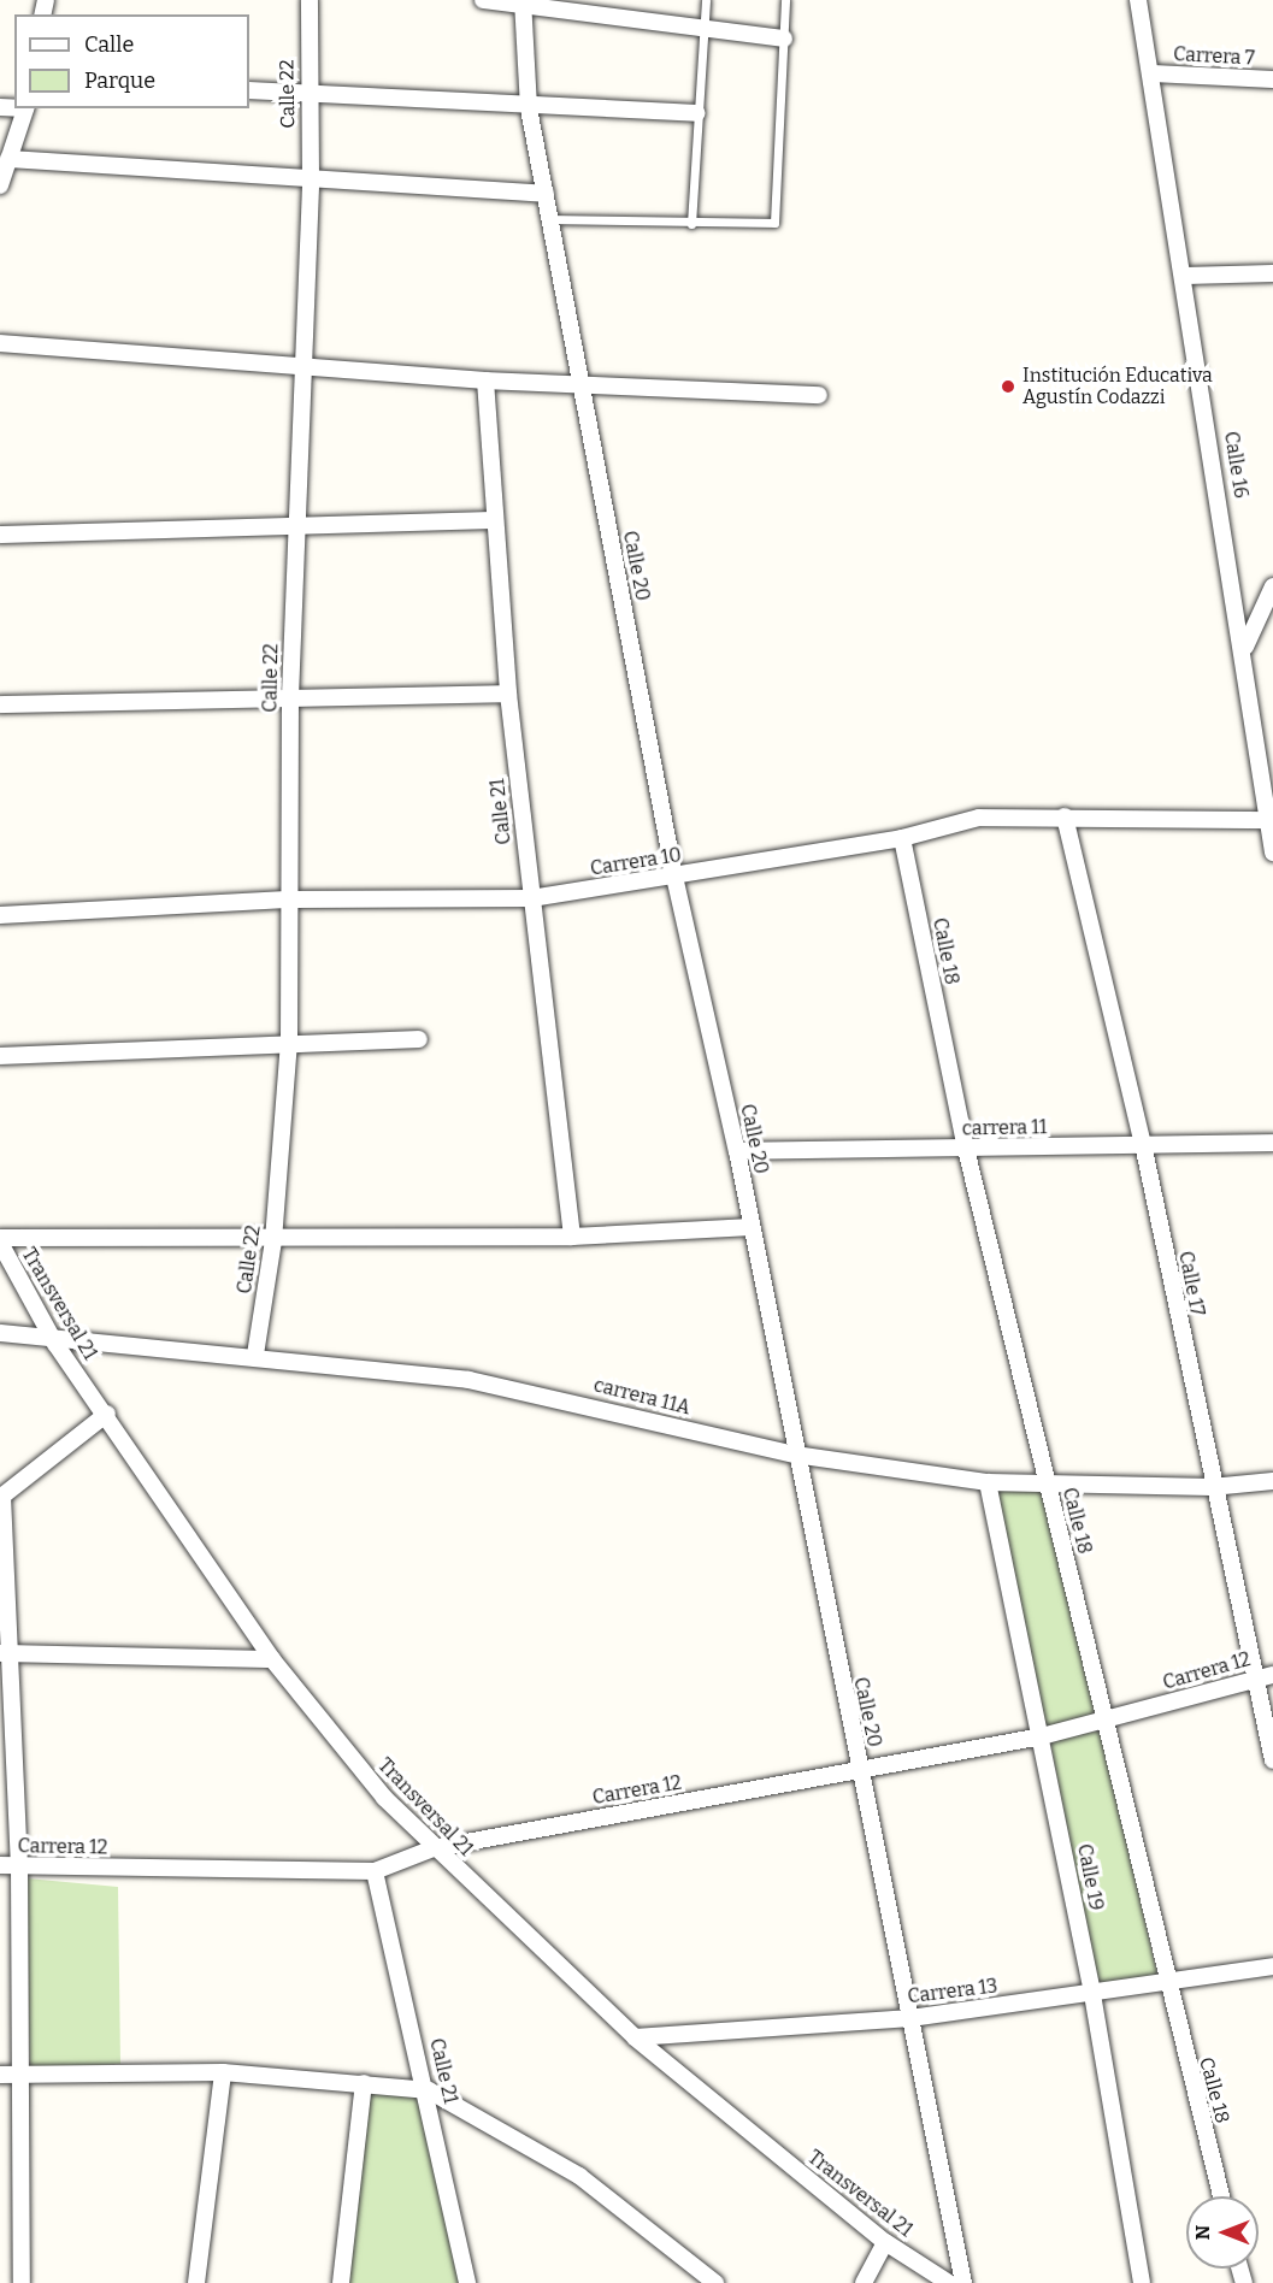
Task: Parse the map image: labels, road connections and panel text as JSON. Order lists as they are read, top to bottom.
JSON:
{
  "streets": {
    "street": [
      "Carrera 7",
      "Calle 22",
      "Calle 16",
      "Calle 20",
      "Calle 21",
      "Carrera 10",
      "Calle 18",
      "carrera 11",
      "Calle 17",
      "Transversal 21",
      "carrera 11A",
      "Carrera 12",
      "Calle 19",
      "Carrera 13"
    ]
  },
  "crossings": [
    ["Carrera 7", "Calle 16"],
    ["Calle 22", "Carrera 10"],
    ["Calle 22", "carrera 11A"],
    ["Calle 16", "Carrera 10"],
    ["Calle 20", "Carrera 10"],
    ["Calle 20", "carrera 11"],
    ["Calle 20", "carrera 11A"],
    ["Calle 20", "Carrera 12"],
    ["Calle 20", "Carrera 13"],
    ["Calle 21", "Carrera 10"],
    ["Calle 21", "Carrera 12"],
    ["Carrera 10", "Calle 18"],
    ["Carrera 10", "Calle 17"],
    ["Calle 18", "carrera 11"],
    ["Calle 18", "carrera 11A"],
    ["Calle 18", "Carrera 12"],
    ["Calle 18", "Carrera 13"],
    ["carrera 11", "Calle 17"],
    ["Calle 17", "carrera 11A"],
    ["Calle 17", "Carrera 12"],
    ["Transversal 21", "carrera 11A"],
    ["Transversal 21", "Carrera 12"],
    ["Transversal 21", "Carrera 13"],
    ["carrera 11A", "Calle 19"],
    ["Carrera 12", "Calle 19"],
    ["Calle 19", "Carrera 13"]
  ],
  "places": ["Institución Educativa Agustín Codazzi"],
  "legend": ["Calle", "Parque"],
  "north": "left"
}
